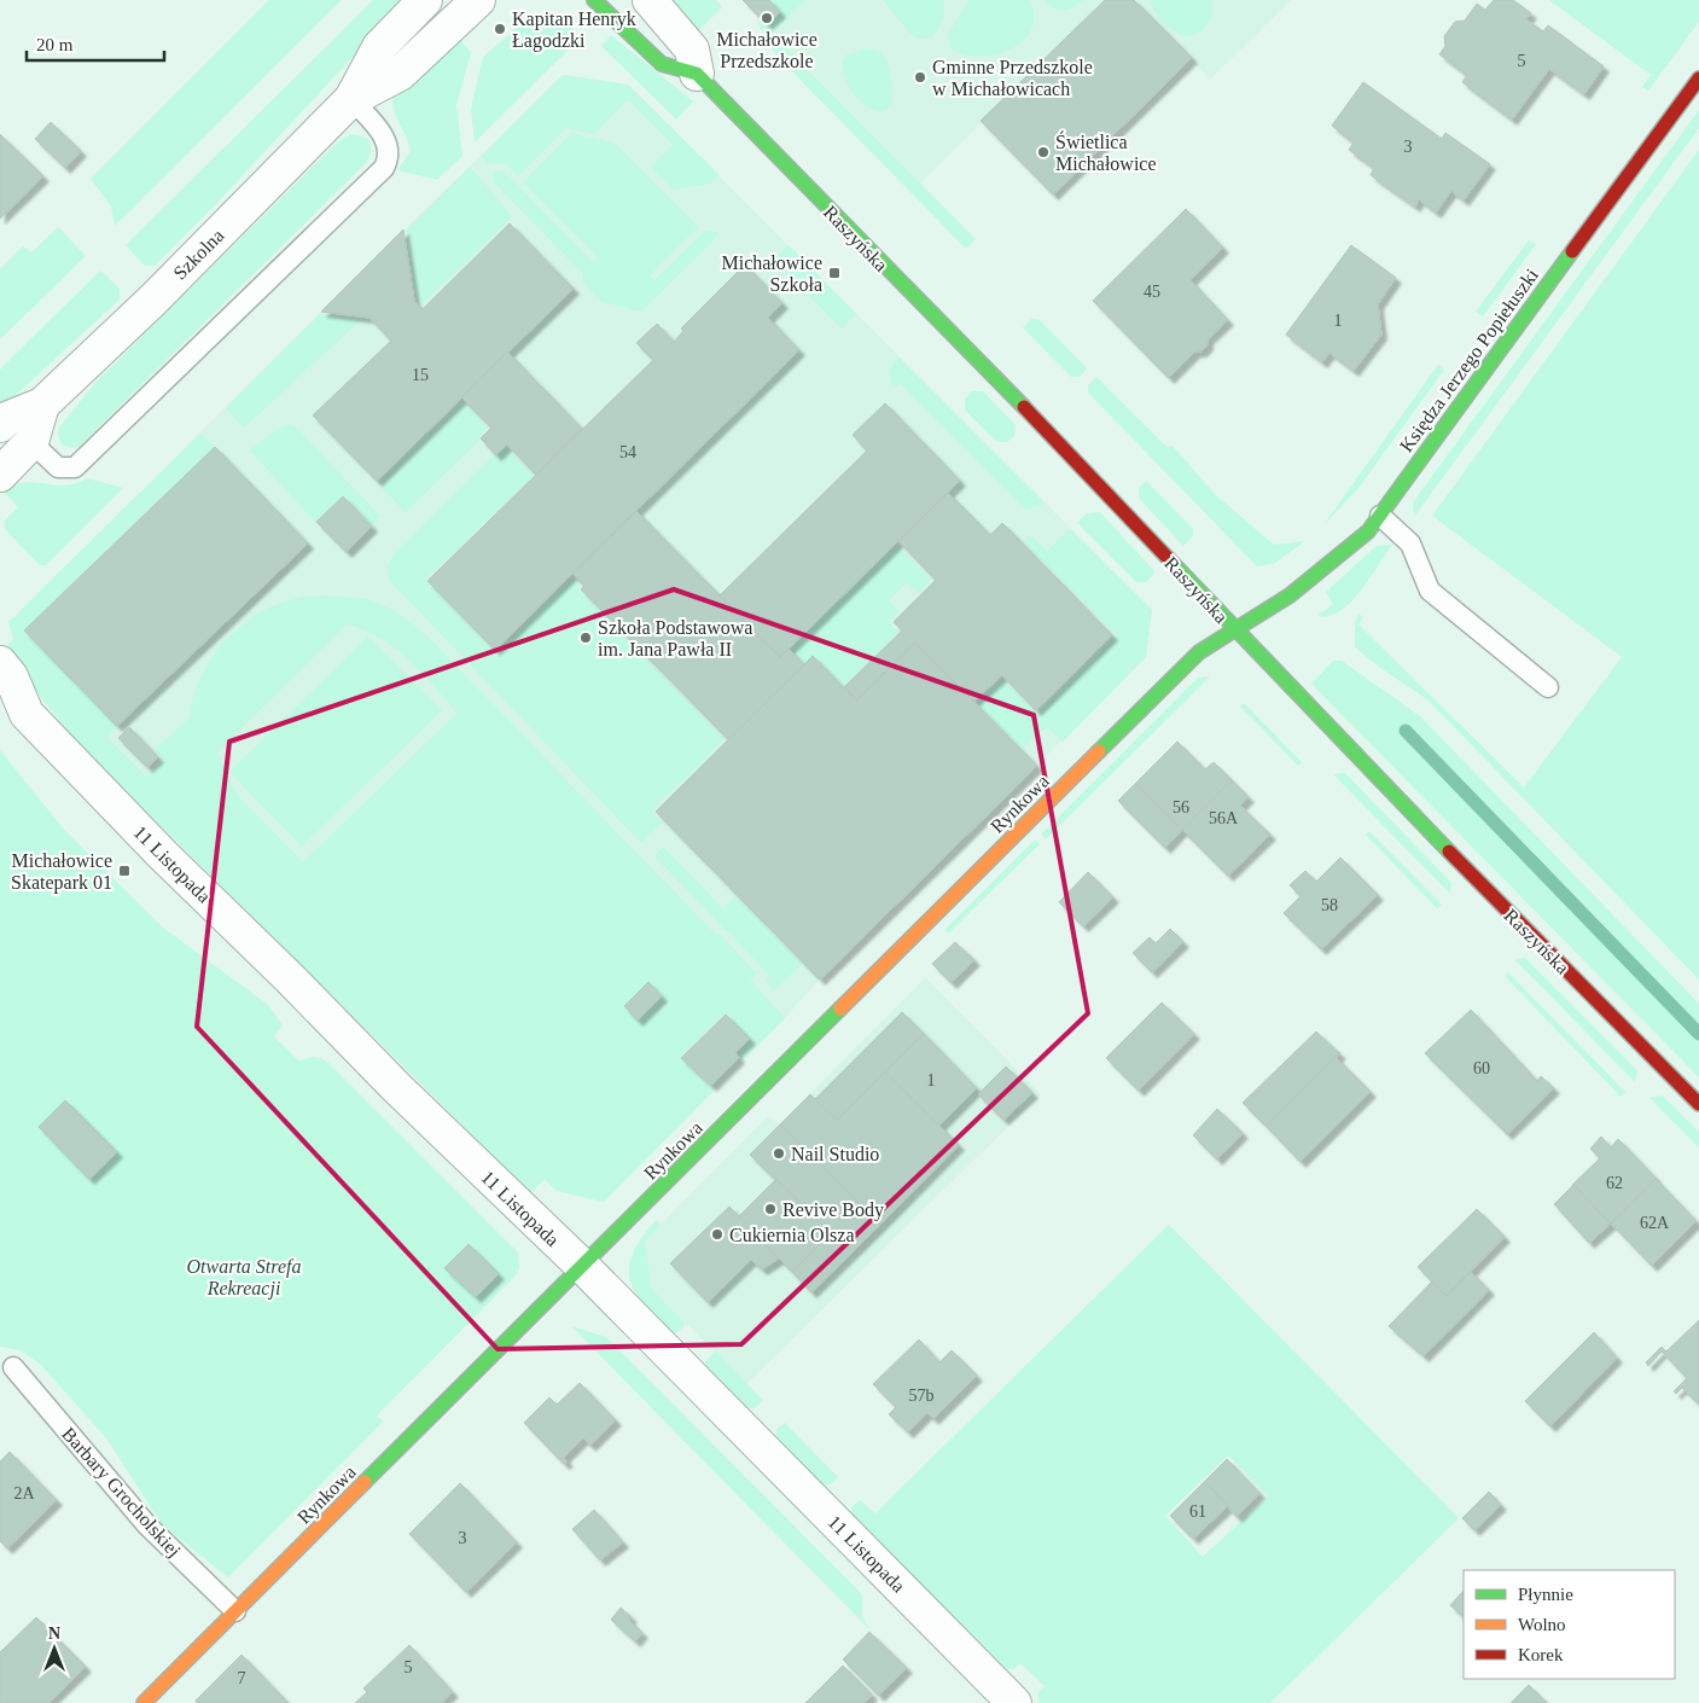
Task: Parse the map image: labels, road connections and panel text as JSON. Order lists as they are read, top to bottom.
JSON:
{
  "streets": {
    "street": [
      "Raszyńska",
      "Szkolna",
      "Księdza Jerzego Popiełuszki",
      "Rynkowa",
      "11 Listopada"
    ],
    "lane": ["Barbary Grocholskiej"]
  },
  "crossings": [
    ["Raszyńska", "Księdza Jerzego Popiełuszki"],
    ["Raszyńska", "Rynkowa"],
    ["Księdza Jerzego Popiełuszki", "Rynkowa"],
    ["Rynkowa", "11 Listopada"],
    ["Rynkowa", "Barbary Grocholskiej"]
  ],
  "parks": ["Otwarta Strefa Rekreacji"],
  "places": {
    "other": [
      "Michałowice Przedszkole",
      "Kapitan Henryk Łagodzki",
      "Gminne Przedszkole w Michałowicach",
      "Świetlica Michałowice",
      "Szkoła Podstawowa im. Jana Pawła II",
      "Nail Studio",
      "Revive Body",
      "Cukiernia Olsza"
    ],
    "transit": ["Michałowice Szkoła", "Michałowice Skatepark 01"]
  },
  "house_numbers": [
    "5",
    "3",
    "45",
    "1",
    "15",
    "54",
    "56",
    "56A",
    "58",
    "60",
    "1",
    "62",
    "62A",
    "57b",
    "2A",
    "61",
    "3",
    "5",
    "7"
  ],
  "legend": ["Płynnie", "Wolno", "Korek"],
  "scale_bar": "20 m",
  "north": "top"
}
